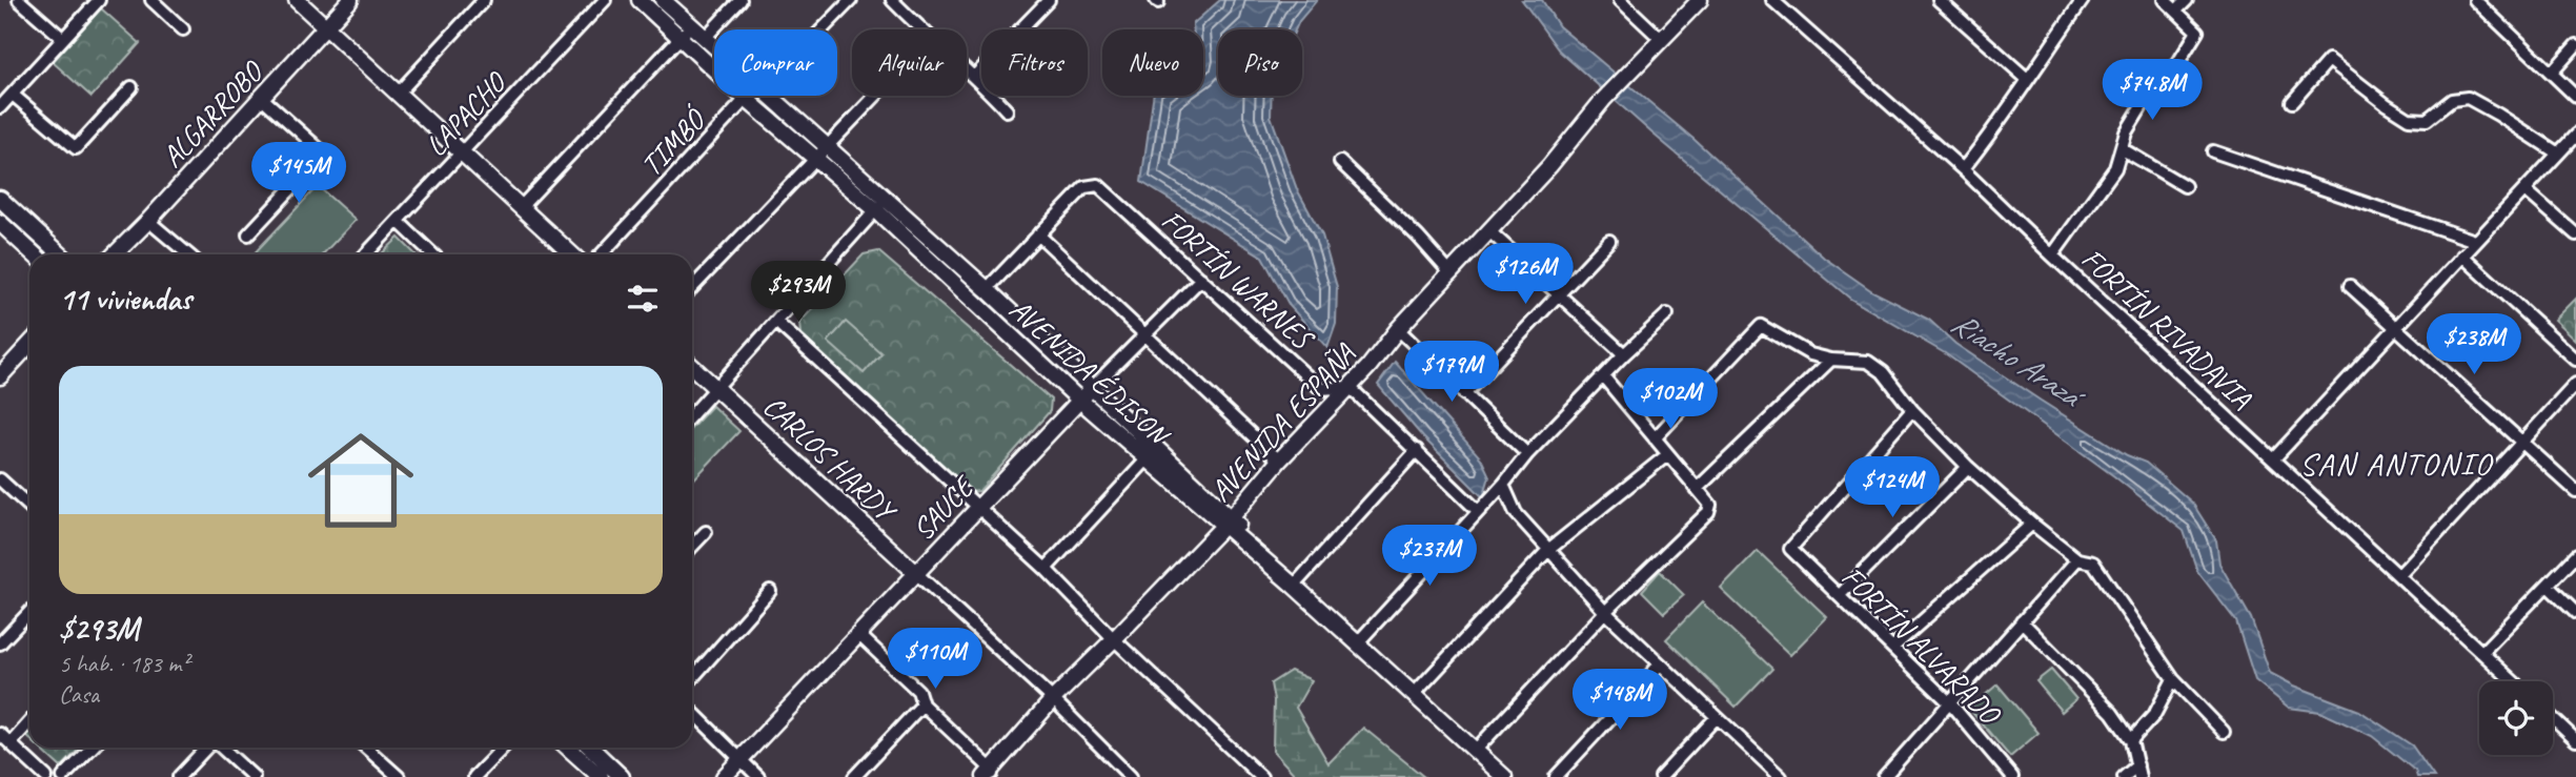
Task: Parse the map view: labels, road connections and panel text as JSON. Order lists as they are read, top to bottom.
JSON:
{
  "streets": {
    "main road": [
      "ALGARROBO",
      "AVENIDA ÉDISON",
      "AVENIDA ESPAÑA",
      "CARLOS HARDY",
      "SAUCE"
    ],
    "street": [
      "LAPACHO",
      "TIMBÓ",
      "FORTÍN WARNES",
      "FORTÍN RIVADAVIA",
      "FORTÍN ALVARADO"
    ]
  },
  "crossings": [
    ["TIMBÓ", "AVENIDA ÉDISON"],
    ["FORTÍN WARNES", "AVENIDA ESPAÑA"],
    ["FORTÍN WARNES", "SAUCE"],
    ["AVENIDA ÉDISON", "AVENIDA ESPAÑA"],
    ["AVENIDA ÉDISON", "SAUCE"],
    ["AVENIDA ESPAÑA", "CARLOS HARDY"],
    ["CARLOS HARDY", "SAUCE"]
  ],
  "districts": ["SAN ANTONIO"],
  "water": ["Riacho Arazá"],
  "page": {
    "chip": [
      "Comprar",
      "Alquilar",
      "Filtros",
      "Nuevo",
      "Piso"
    ],
    "price": [
      "$74.8M",
      "$145M",
      "$126M",
      "$293M",
      "$238M",
      "$179M",
      "$102M",
      "$124M",
      "$237M",
      "$110M",
      "$148M"
    ],
    "heading": "11 viviendas",
    "list": [
      {
        "name": "$293M",
        "note": "5 hab. · 183 m² · Casa"
      }
    ]
  }
}
